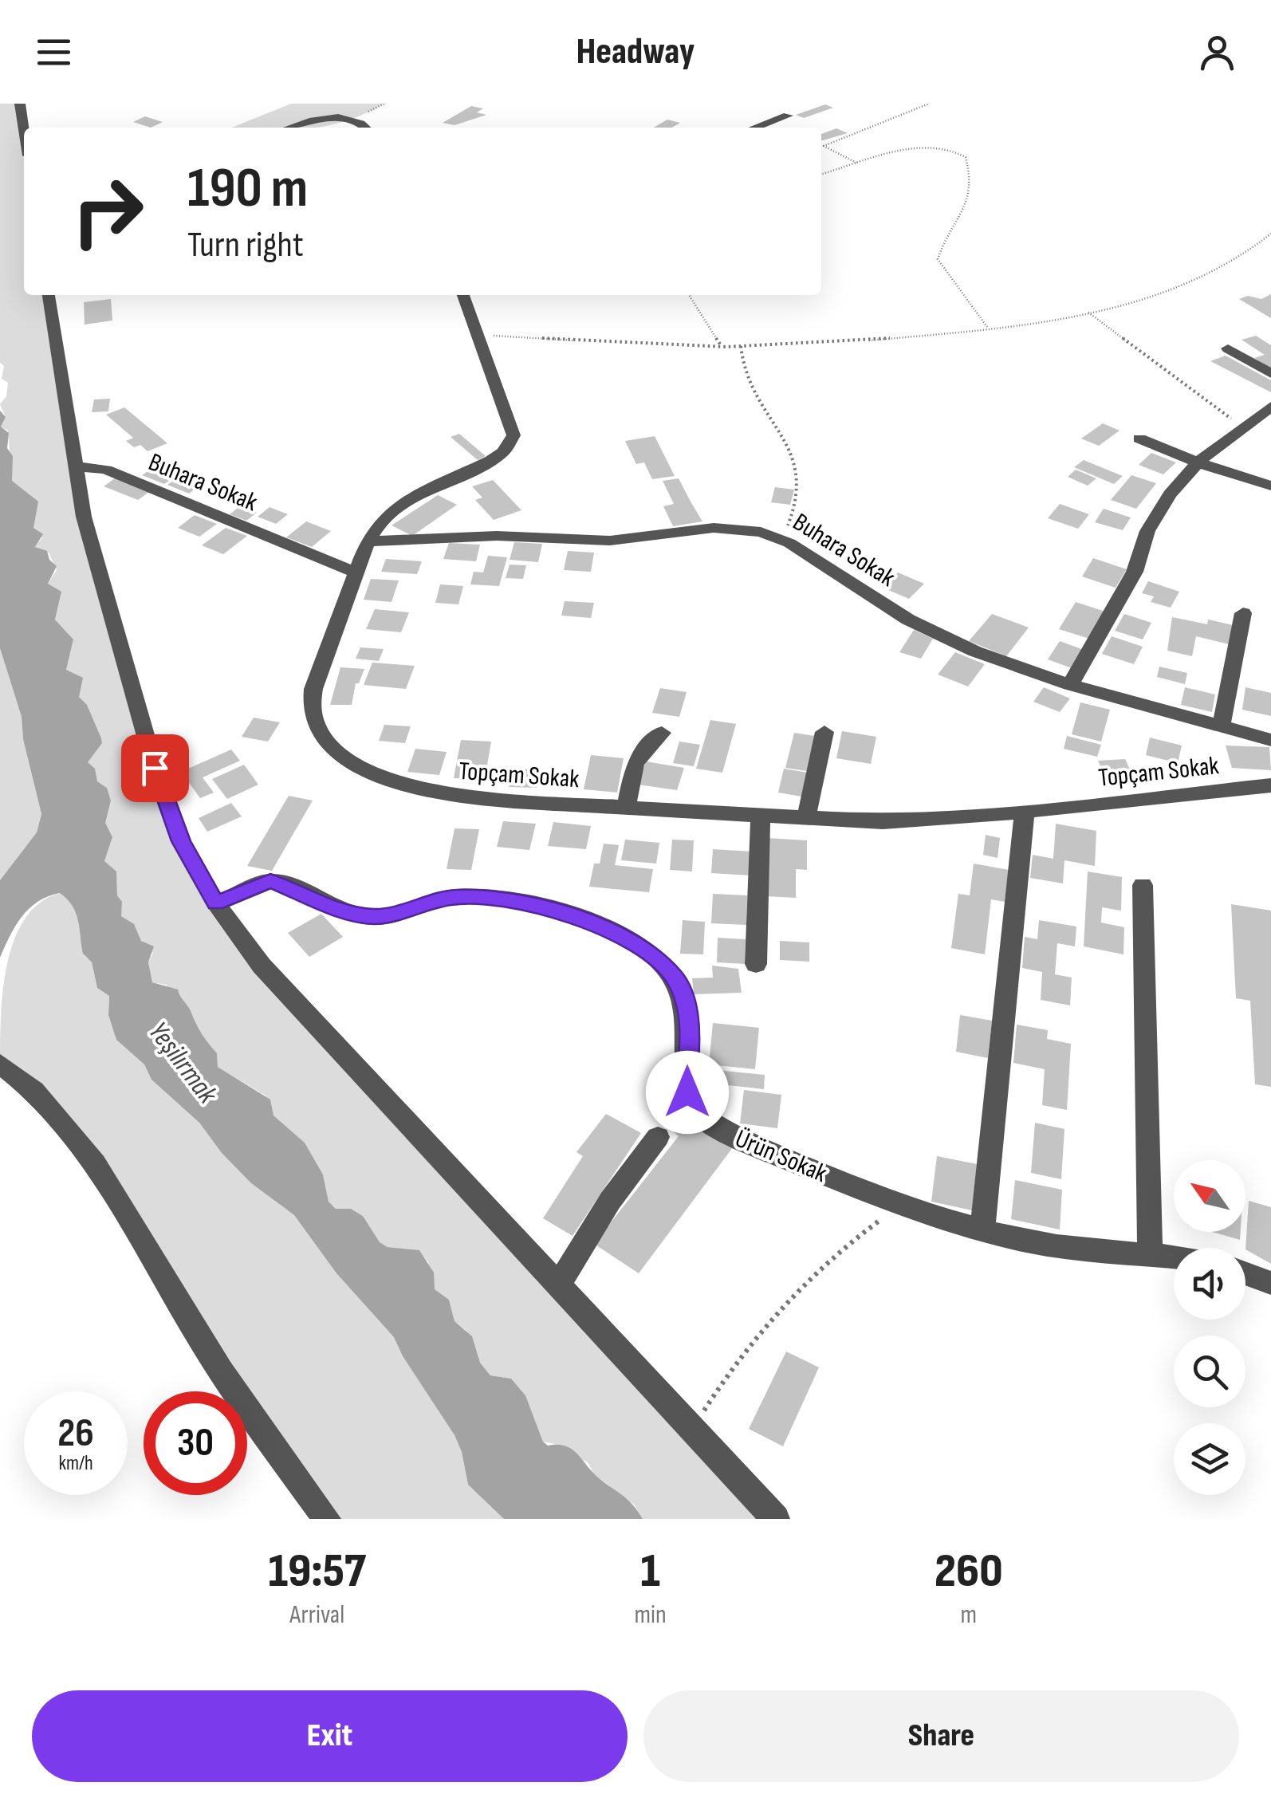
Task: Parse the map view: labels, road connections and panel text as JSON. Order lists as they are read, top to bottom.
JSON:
{
  "streets": {
    "street": ["Buhara Sokak", "Topçam Sokak", "Ürün Sokak"]
  },
  "crossings": [
    ["Buhara Sokak", "Topçam Sokak"]
  ],
  "water": ["Yeşilırmak"],
  "north": "top left",
  "page": {
    "header": "Headway",
    "turn": ["190 m", "Turn right"],
    "speed": "26 km/h",
    "limit": "30",
    "eta": [
      "19:57",
      "Arrival",
      "1",
      "min",
      "260",
      "m"
    ],
    "buttons": ["Exit", "Share"]
  }
}
